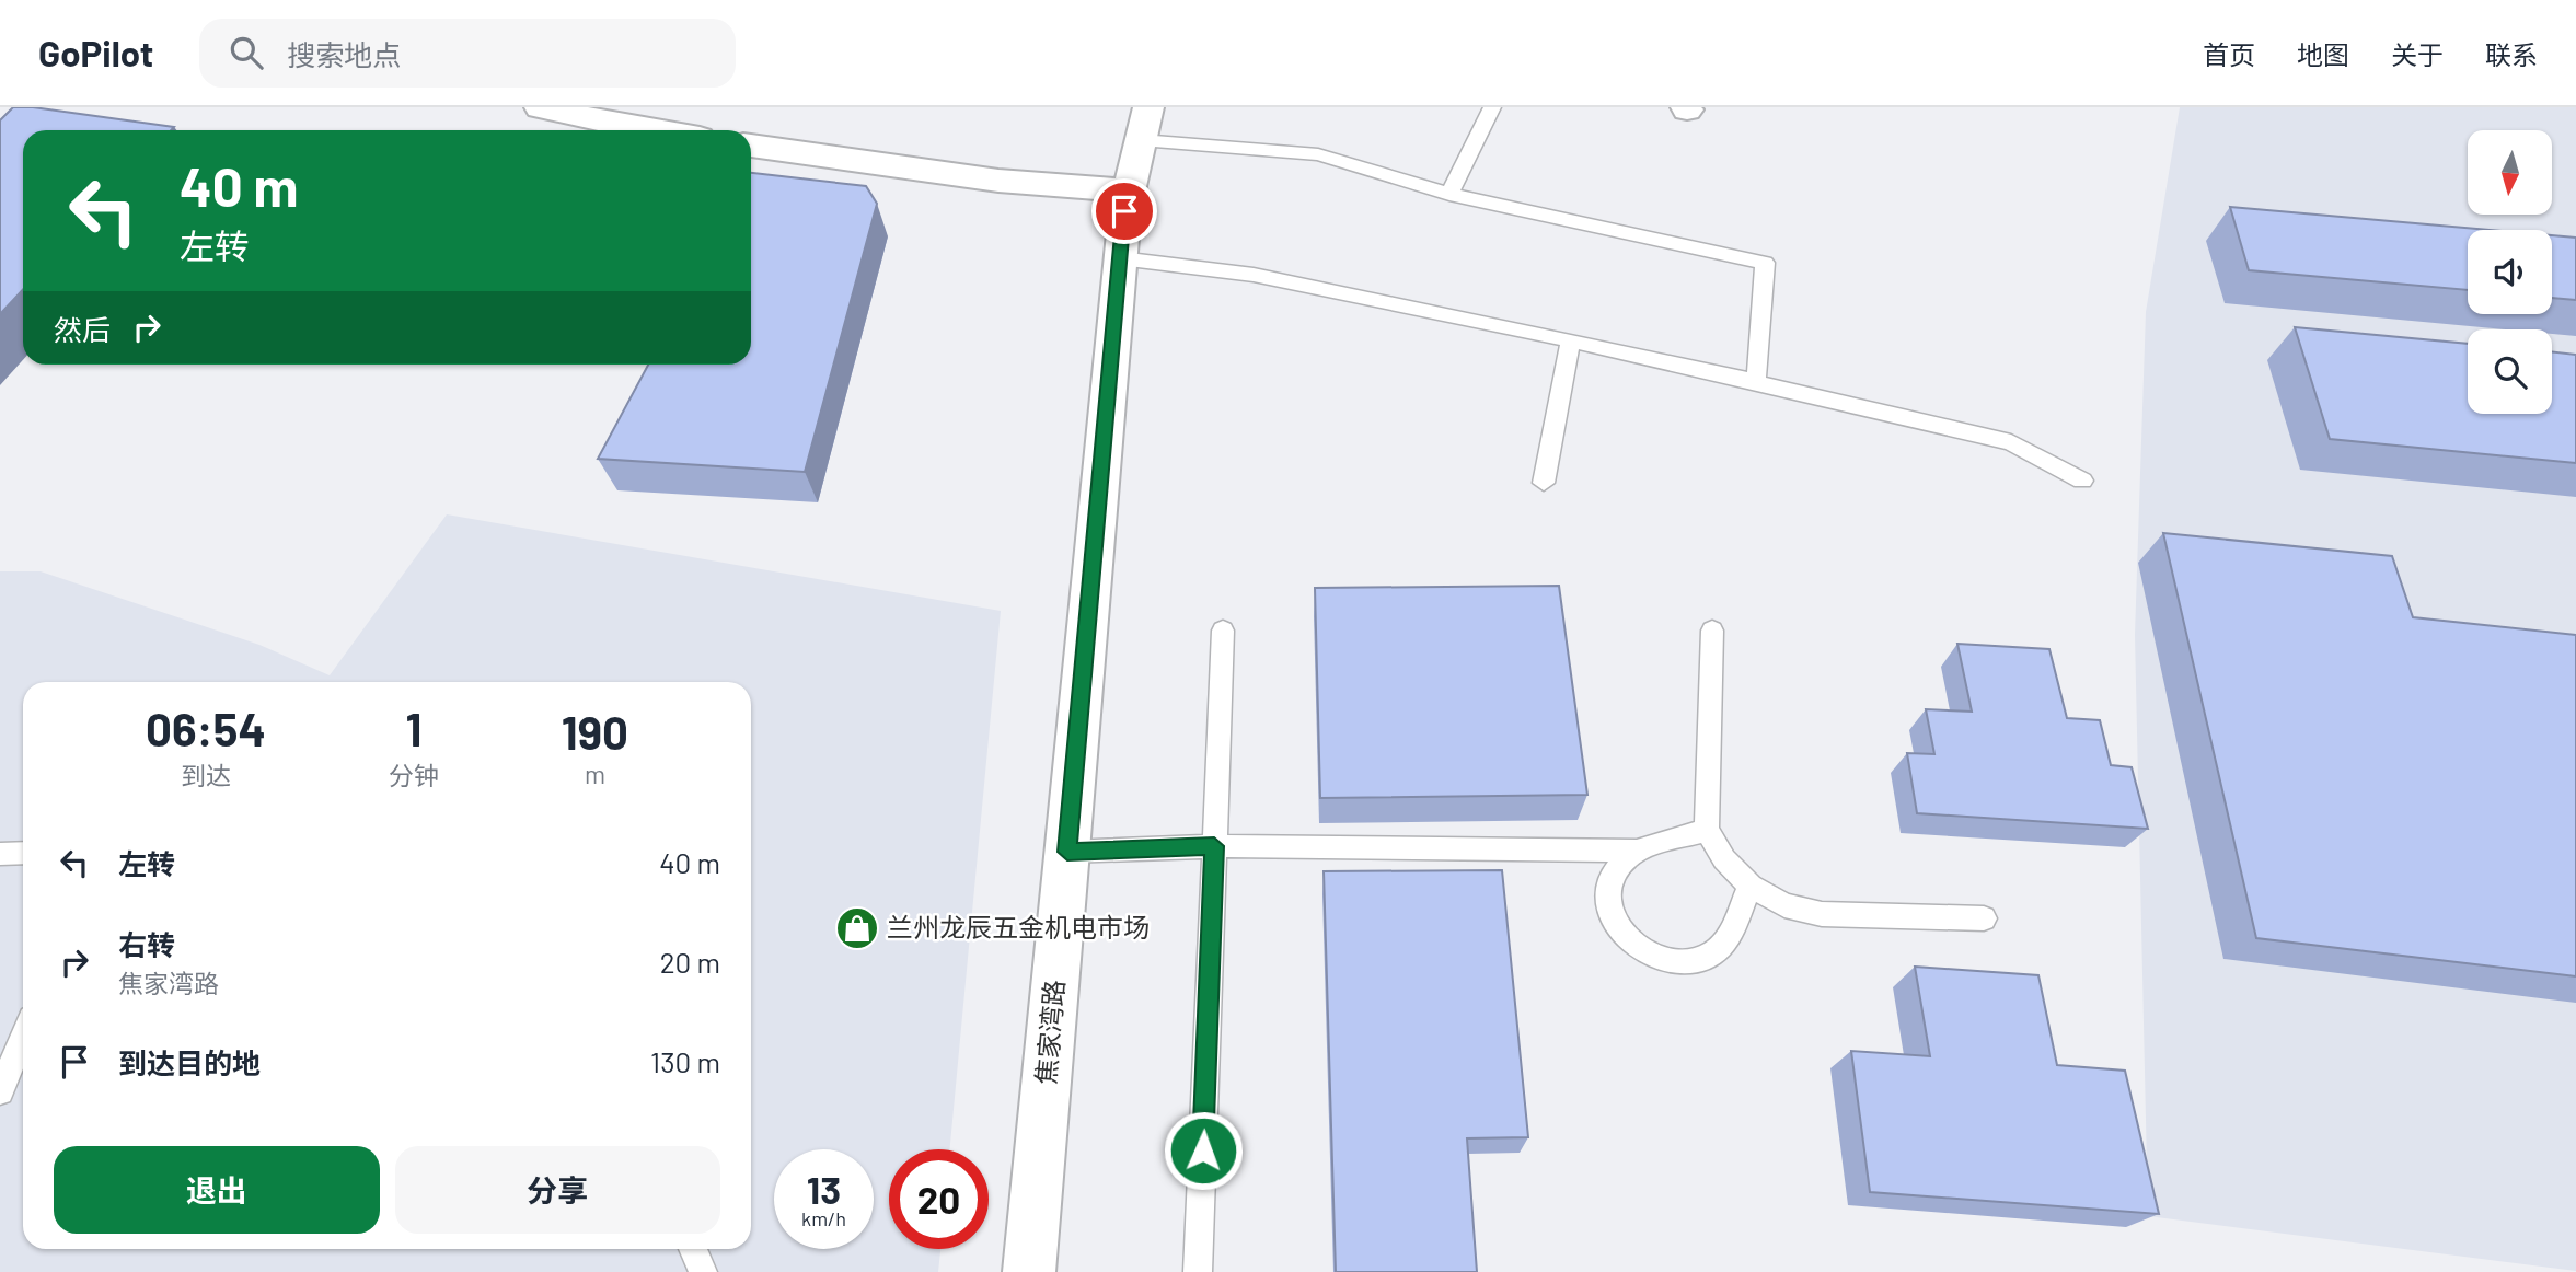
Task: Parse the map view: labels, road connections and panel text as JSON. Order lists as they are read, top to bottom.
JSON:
{
  "streets": {
    "street": ["焦家湾路"]
  },
  "places": {
    "shop": ["兰州龙辰五金机电市场"]
  },
  "north": "bottom",
  "page": {
    "header": "GoPilot",
    "search": "搜索地点",
    "nav": [
      "首页",
      "地图",
      "关于",
      "联系"
    ],
    "turn": ["40 m", "左转"],
    "then": "然后",
    "eta": [
      "06:54",
      "到达",
      "1",
      "分钟",
      "190",
      "m"
    ],
    "list": [
      {
        "name": "左转",
        "value": "40 m"
      },
      {
        "name": "右转",
        "note": "焦家湾路",
        "value": "20 m"
      },
      {
        "name": "到达目的地",
        "value": "130 m"
      }
    ],
    "buttons": ["退出", "分享"],
    "speed": "13 km/h",
    "limit": "20"
  }
}
